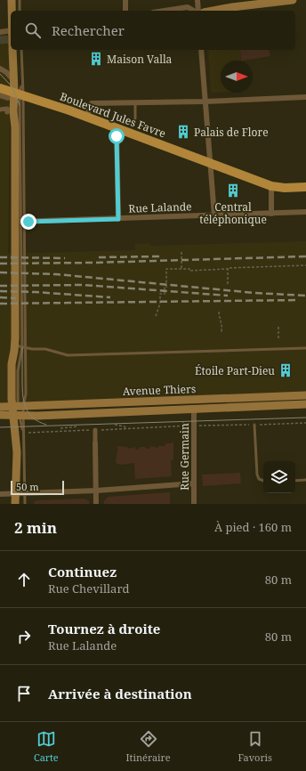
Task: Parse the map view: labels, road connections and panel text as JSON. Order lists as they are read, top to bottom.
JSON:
{
  "streets": {
    "main road": ["Boulevard Jules Favre", "Avenue Thiers"],
    "street": ["Rue Lalande", "Rue Germain"]
  },
  "crossings": [
    ["Avenue Thiers", "Rue Germain"]
  ],
  "places": {
    "building": [
      "Maison Valla",
      "Palais de Flore",
      "Central téléphonique",
      "Étoile Part-Dieu"
    ]
  },
  "scale_bar": "50 m",
  "north": "right",
  "page": {
    "search": "Rechercher",
    "scale": "50 m",
    "heading": ["2 min", "À pied · 160 m"],
    "list": [
      ["Continuez", "Rue Chevillard", "80 m"],
      ["Tournez à droite", "Rue Lalande", "80 m"],
      "Arrivée à destination"
    ],
    "nav": ["Carte", "Itinéraire", "Favoris"]
  }
}
